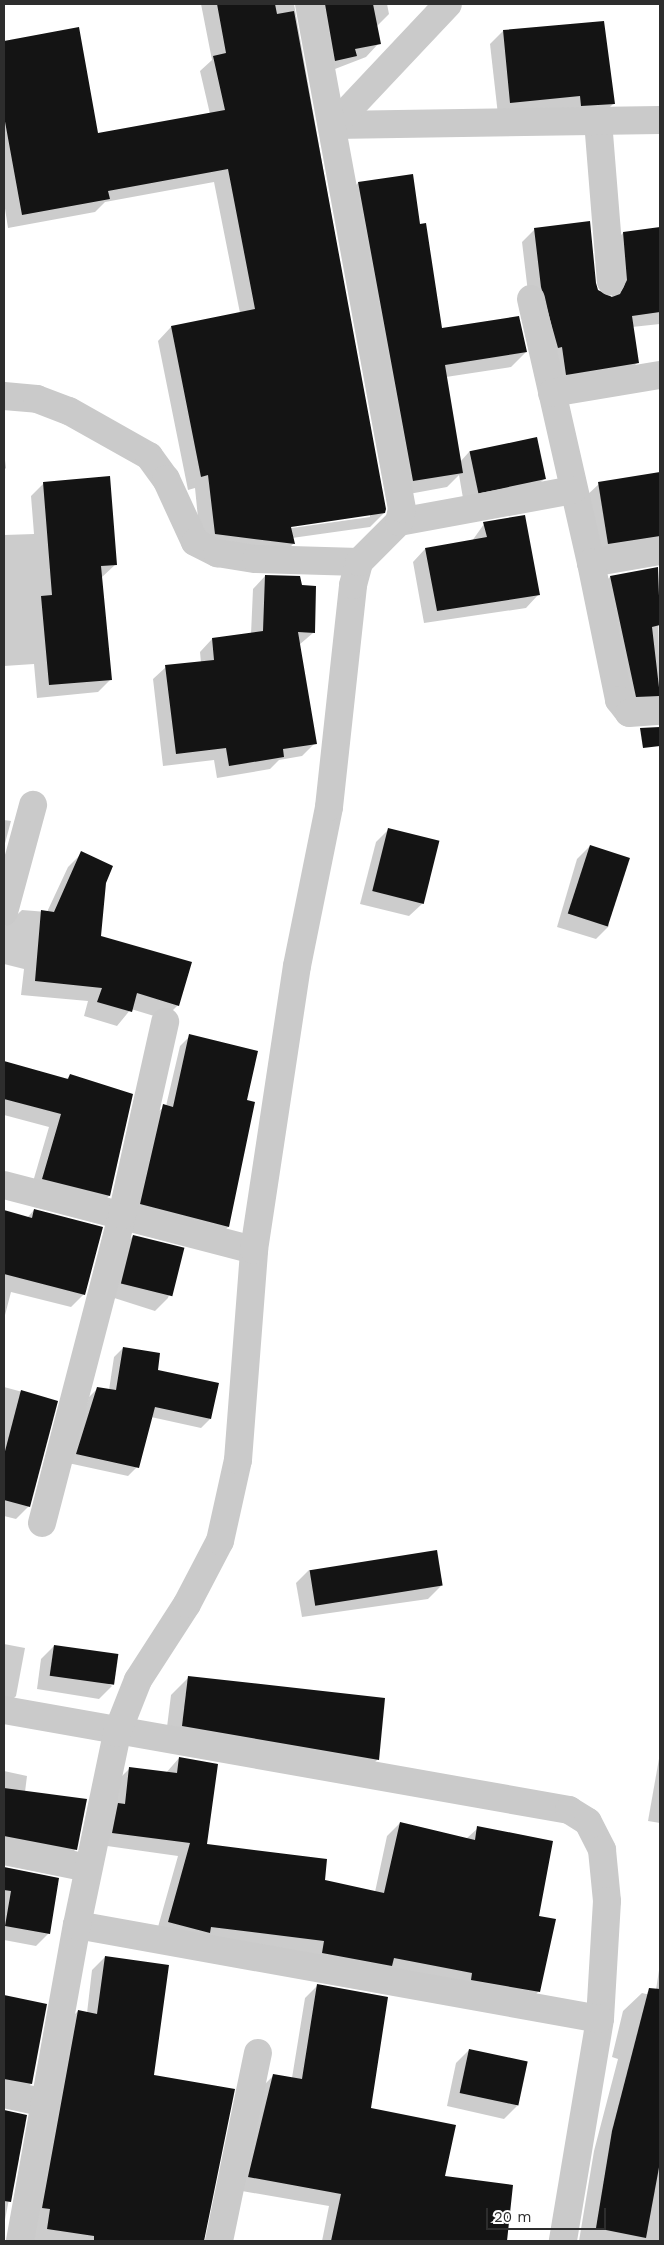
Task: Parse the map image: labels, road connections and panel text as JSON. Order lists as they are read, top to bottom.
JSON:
{
  "scale_bar": "20 m"
}
